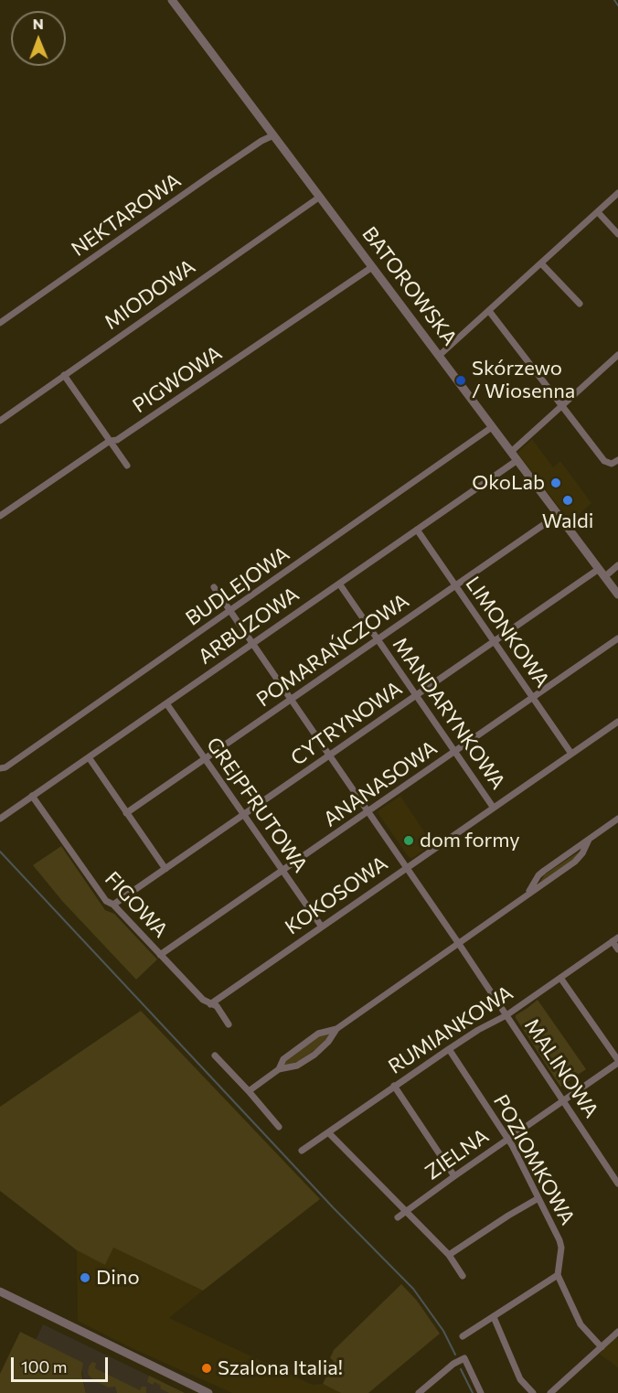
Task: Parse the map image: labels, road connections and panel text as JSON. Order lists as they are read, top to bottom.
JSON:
{
  "streets": {
    "street": [
      "NEKTAROWA",
      "BATOROWSKA",
      "MIODOWA",
      "PIGWOWA",
      "BUDLEJOWA",
      "ARBUZOWA",
      "LIMONKOWA",
      "POMARAŃCZOWA",
      "MANDARYNKOWA",
      "CYTRYNOWA",
      "ANANASOWA",
      "GREJPFRUTOWA",
      "KOKOSOWA",
      "FIGOWA",
      "RUMIANKOWA",
      "MALINOWA",
      "ZIELNA",
      "POZIOMKOWA"
    ]
  },
  "crossings": [
    ["NEKTAROWA", "BATOROWSKA"],
    ["BATOROWSKA", "MIODOWA"],
    ["BATOROWSKA", "PIGWOWA"],
    ["BATOROWSKA", "BUDLEJOWA"],
    ["BATOROWSKA", "ARBUZOWA"],
    ["BATOROWSKA", "POMARAŃCZOWA"],
    ["BATOROWSKA", "CYTRYNOWA"],
    ["BUDLEJOWA", "MALINOWA"],
    ["ARBUZOWA", "LIMONKOWA"],
    ["ARBUZOWA", "MANDARYNKOWA"],
    ["ARBUZOWA", "GREJPFRUTOWA"],
    ["ARBUZOWA", "FIGOWA"],
    ["ARBUZOWA", "MALINOWA"],
    ["LIMONKOWA", "POMARAŃCZOWA"],
    ["LIMONKOWA", "CYTRYNOWA"],
    ["LIMONKOWA", "ANANASOWA"],
    ["LIMONKOWA", "KOKOSOWA"],
    ["POMARAŃCZOWA", "MANDARYNKOWA"],
    ["POMARAŃCZOWA", "GREJPFRUTOWA"],
    ["POMARAŃCZOWA", "MALINOWA"],
    ["MANDARYNKOWA", "CYTRYNOWA"],
    ["MANDARYNKOWA", "ANANASOWA"],
    ["MANDARYNKOWA", "KOKOSOWA"],
    ["CYTRYNOWA", "GREJPFRUTOWA"],
    ["CYTRYNOWA", "FIGOWA"],
    ["CYTRYNOWA", "MALINOWA"],
    ["ANANASOWA", "GREJPFRUTOWA"],
    ["ANANASOWA", "FIGOWA"],
    ["ANANASOWA", "MALINOWA"],
    ["GREJPFRUTOWA", "KOKOSOWA"],
    ["KOKOSOWA", "FIGOWA"],
    ["KOKOSOWA", "MALINOWA"],
    ["RUMIANKOWA", "MALINOWA"],
    ["RUMIANKOWA", "POZIOMKOWA"],
    ["MALINOWA", "ZIELNA"],
    ["ZIELNA", "POZIOMKOWA"]
  ],
  "places": [
    "Skórzewo / Wiosenna",
    "OkoLab",
    "Waldi",
    "dom formy",
    "Dino",
    "Szalona Italia!"
  ],
  "scale_bar": "100 m",
  "north": "top"
}
